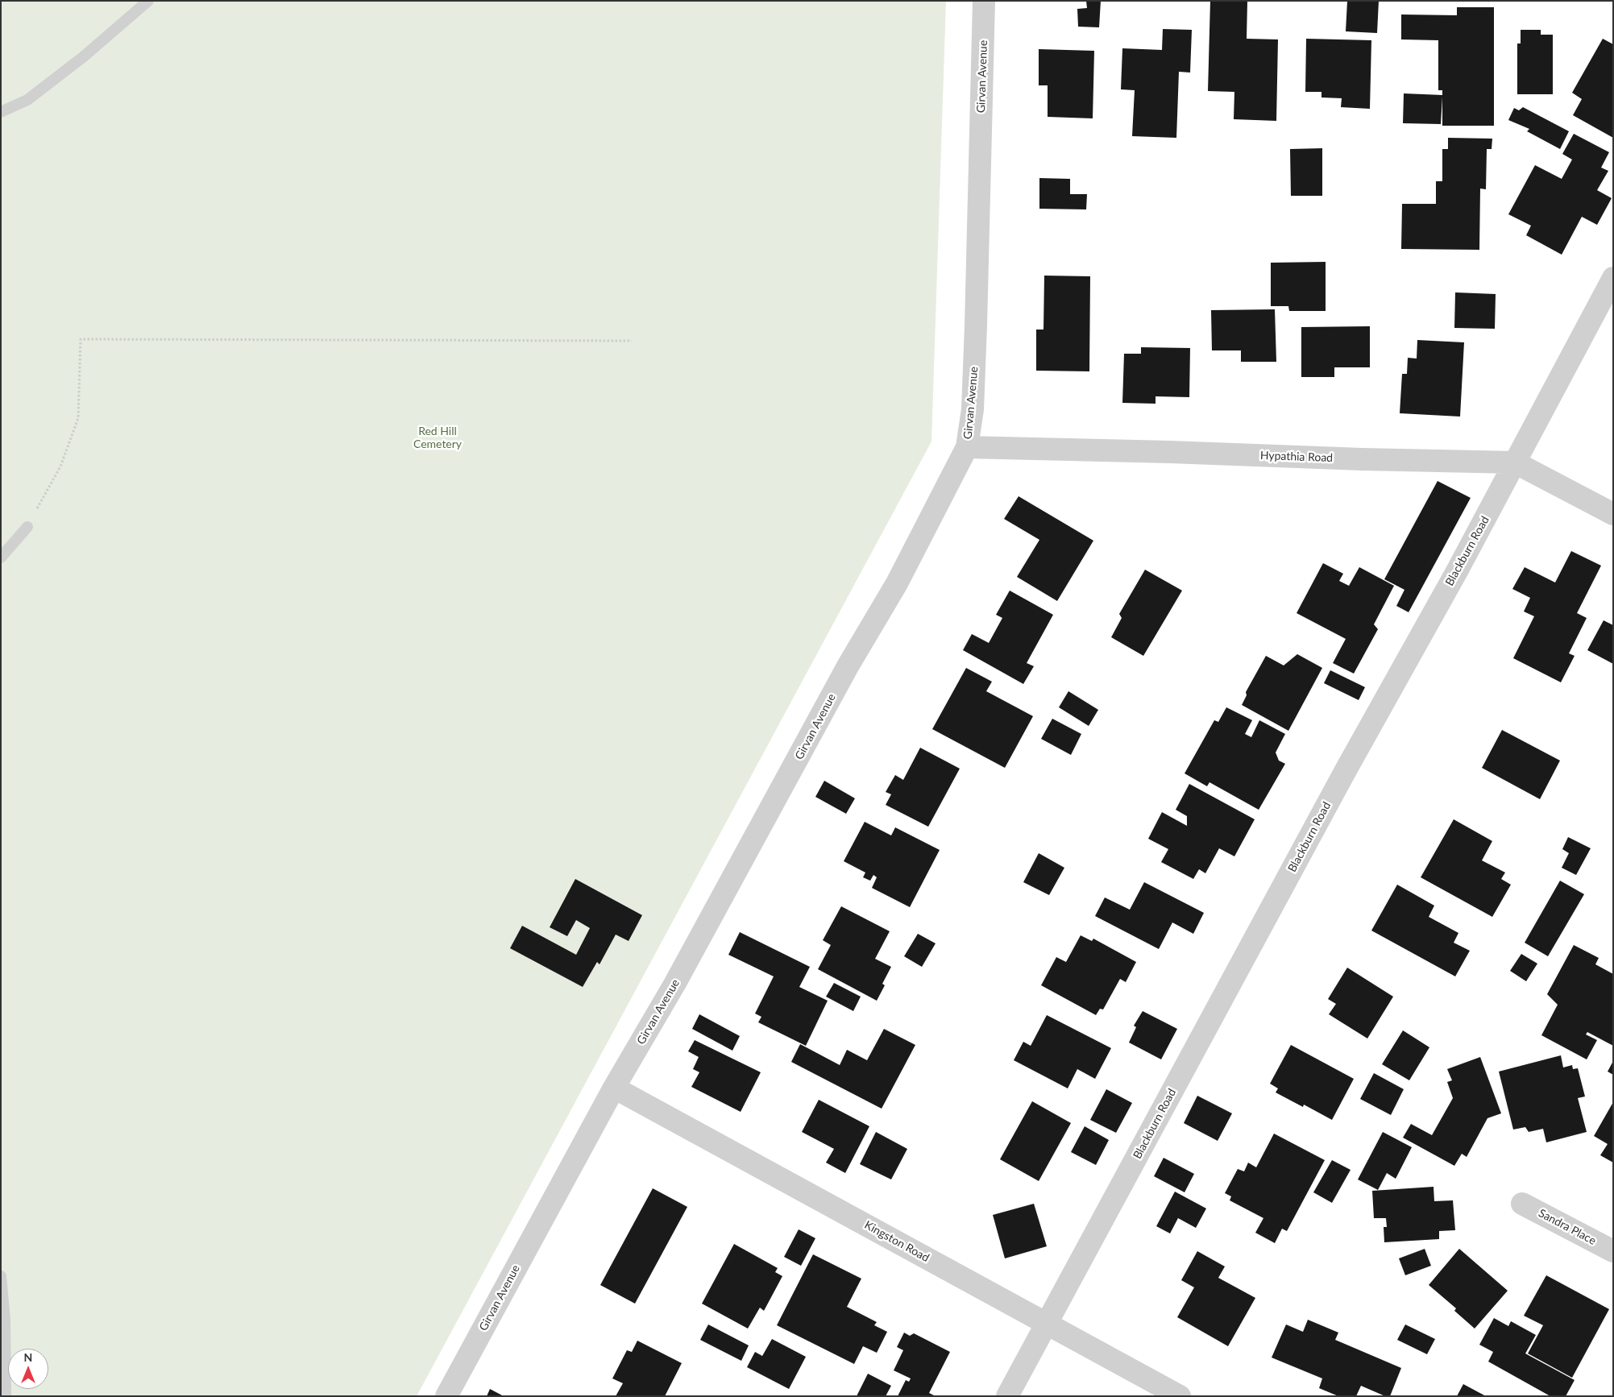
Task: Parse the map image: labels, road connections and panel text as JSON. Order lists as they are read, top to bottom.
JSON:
{
  "streets": {
    "street": [
      "Girvan Avenue",
      "Hypathia Road",
      "Blackburn Road",
      "Sandra Place",
      "Kingston Road"
    ]
  },
  "crossings": [
    ["Girvan Avenue", "Hypathia Road"],
    ["Girvan Avenue", "Kingston Road"],
    ["Hypathia Road", "Blackburn Road"],
    ["Blackburn Road", "Kingston Road"]
  ],
  "parks": ["Red Hill Cemetery"],
  "north": "top"
}
